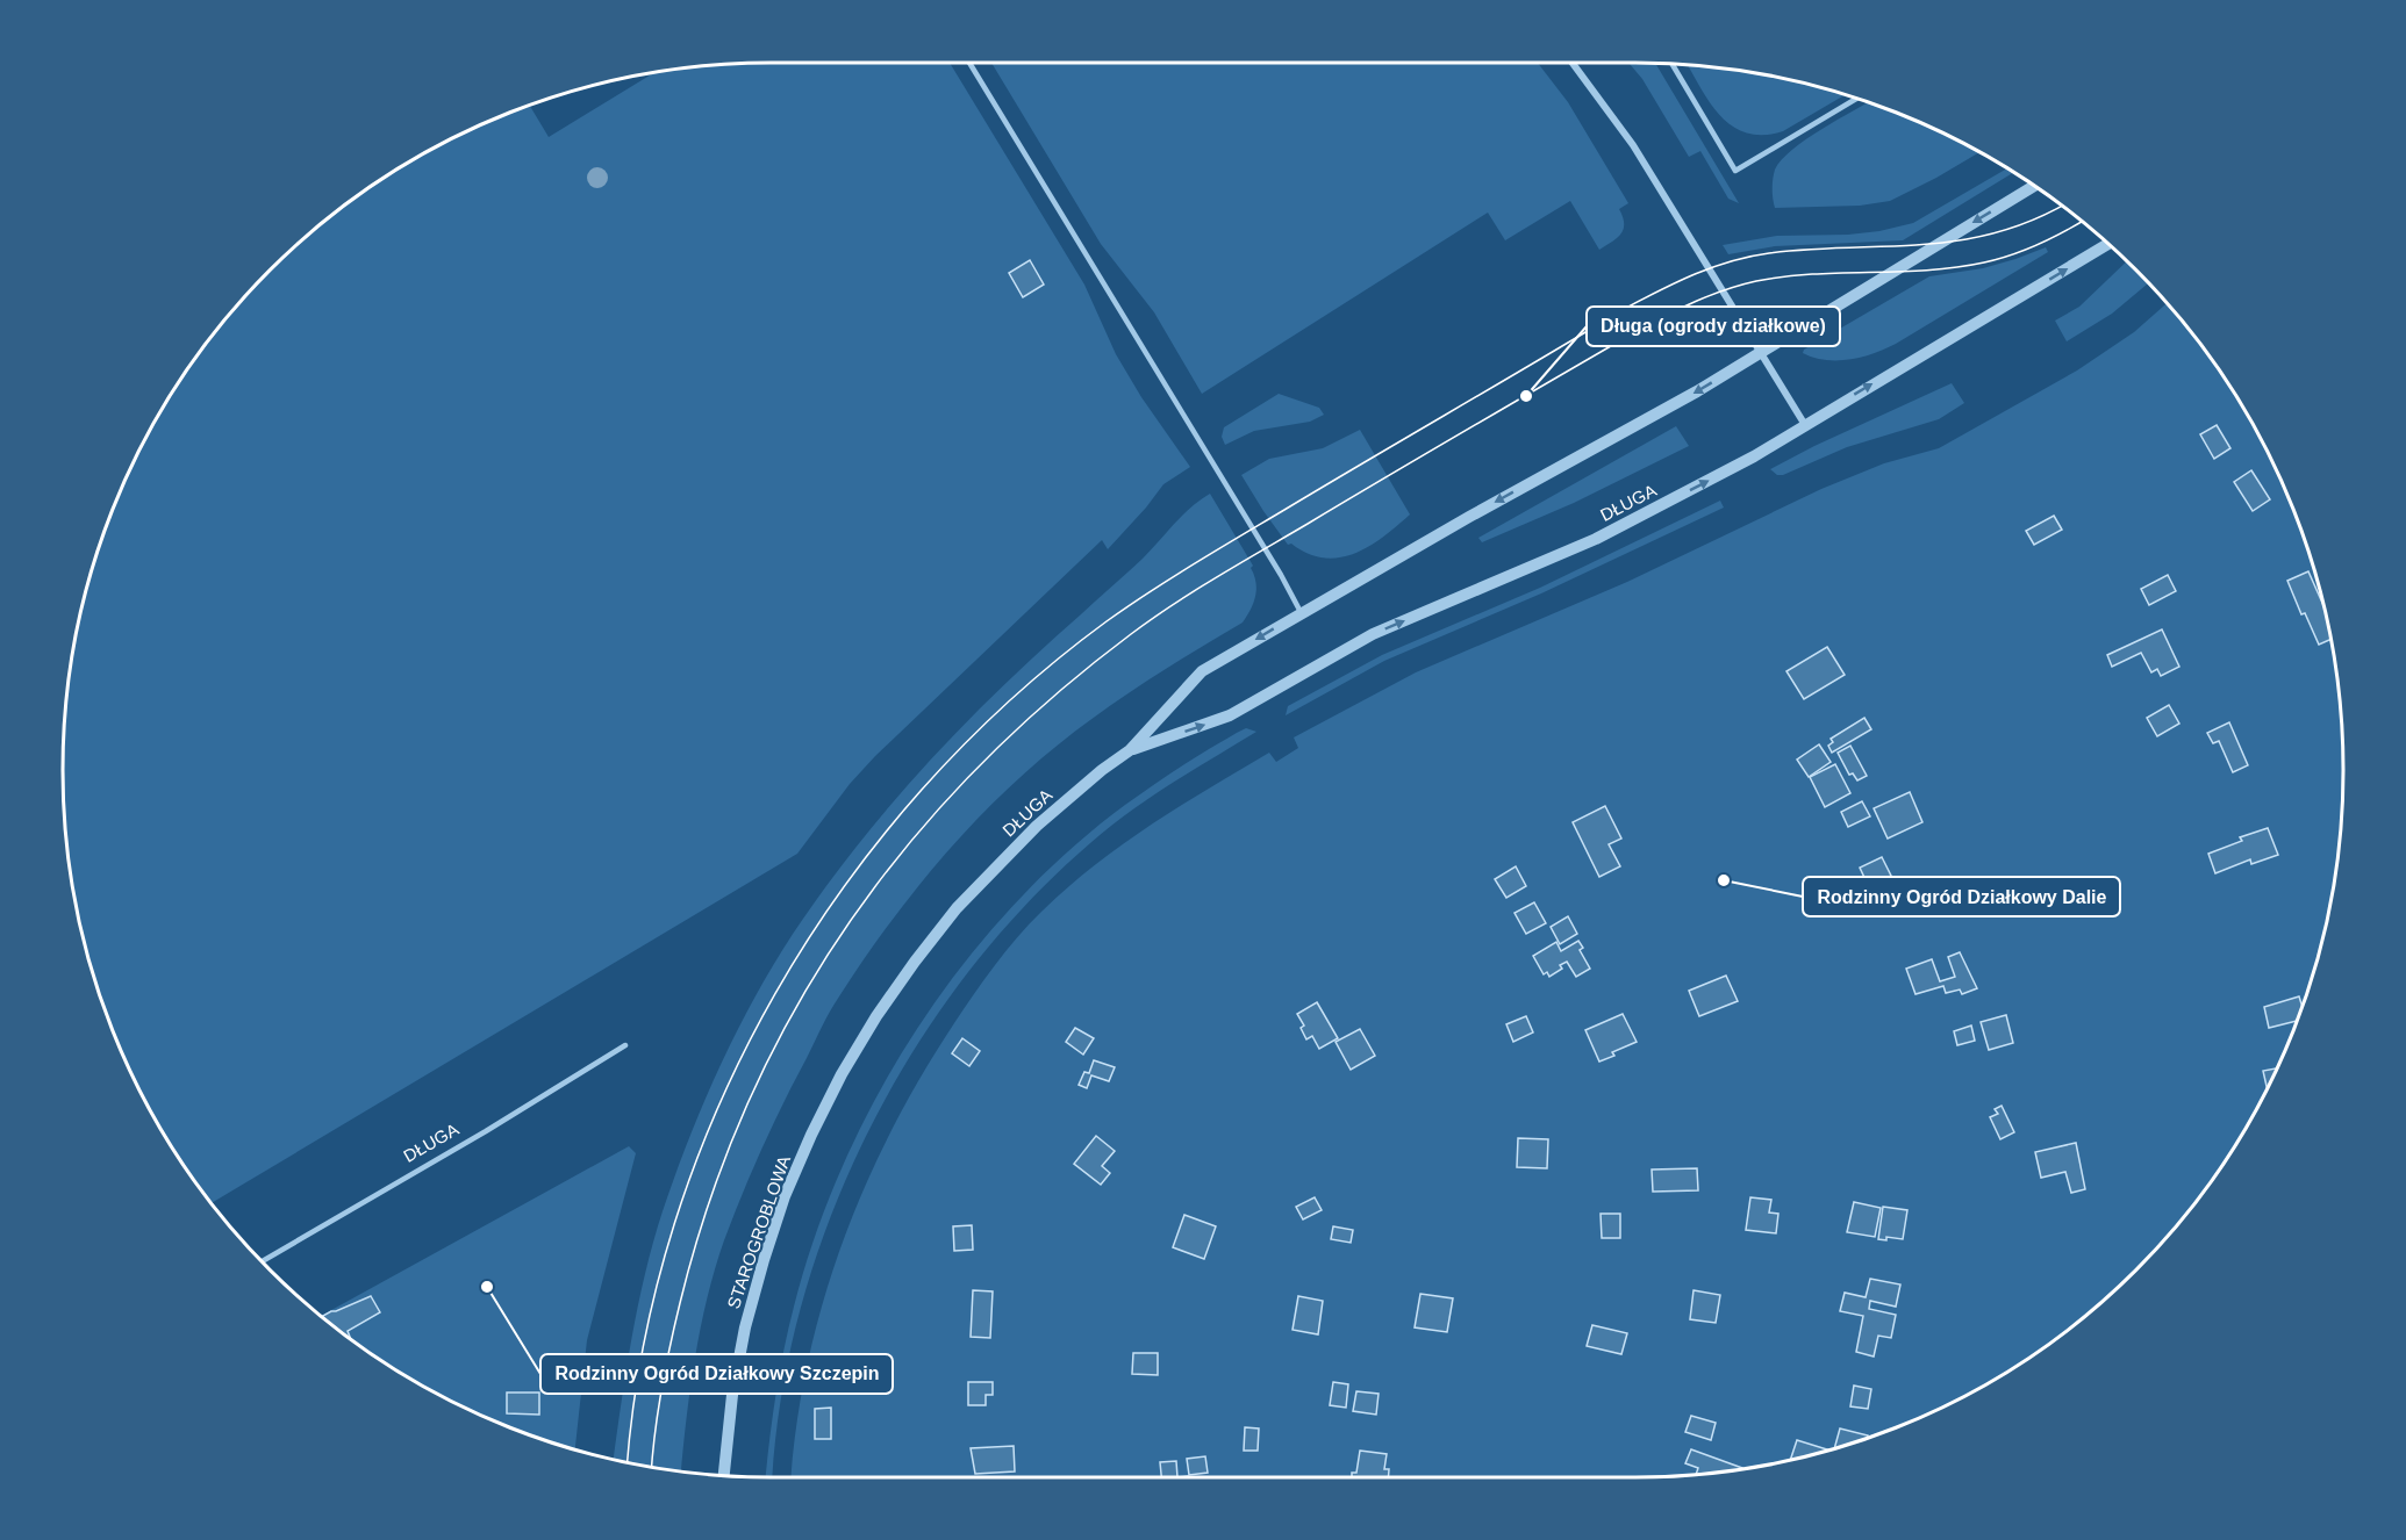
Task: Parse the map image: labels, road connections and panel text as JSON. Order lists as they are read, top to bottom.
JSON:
{
  "streets": {
    "street": ["DŁUGA", "STAROGROBLOWA"]
  },
  "crossings": [
    ["DŁUGA", "STAROGROBLOWA"]
  ],
  "places": ["Długa (ogrody działkowe)", "Rodzinny Ogród Działkowy Dalie", "Rodzinny Ogród Działkowy Szczepin"]
}
